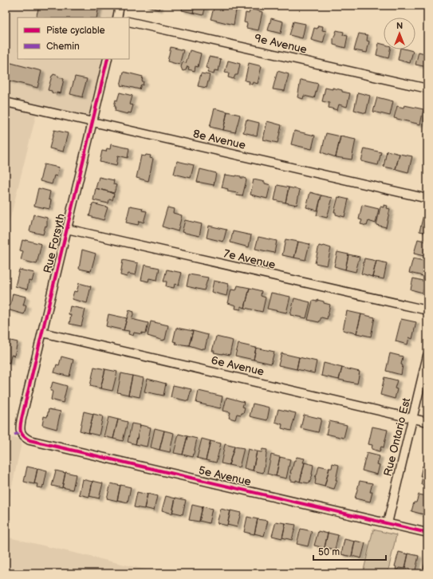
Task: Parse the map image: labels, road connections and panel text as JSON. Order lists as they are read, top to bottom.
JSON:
{
  "streets": {
    "street": [
      "9e Avenue",
      "8e Avenue",
      "Rue Forsyth",
      "7e Avenue",
      "6e Avenue",
      "Rue Ontario Est",
      "5e Avenue"
    ]
  },
  "crossings": [
    ["8e Avenue", "Rue Forsyth"],
    ["Rue Forsyth", "7e Avenue"],
    ["Rue Forsyth", "6e Avenue"],
    ["Rue Forsyth", "5e Avenue"],
    ["6e Avenue", "Rue Ontario Est"],
    ["Rue Ontario Est", "5e Avenue"]
  ],
  "legend": ["Piste cyclable", "Chemin"],
  "scale_bar": "50 m",
  "north": "top"
}
